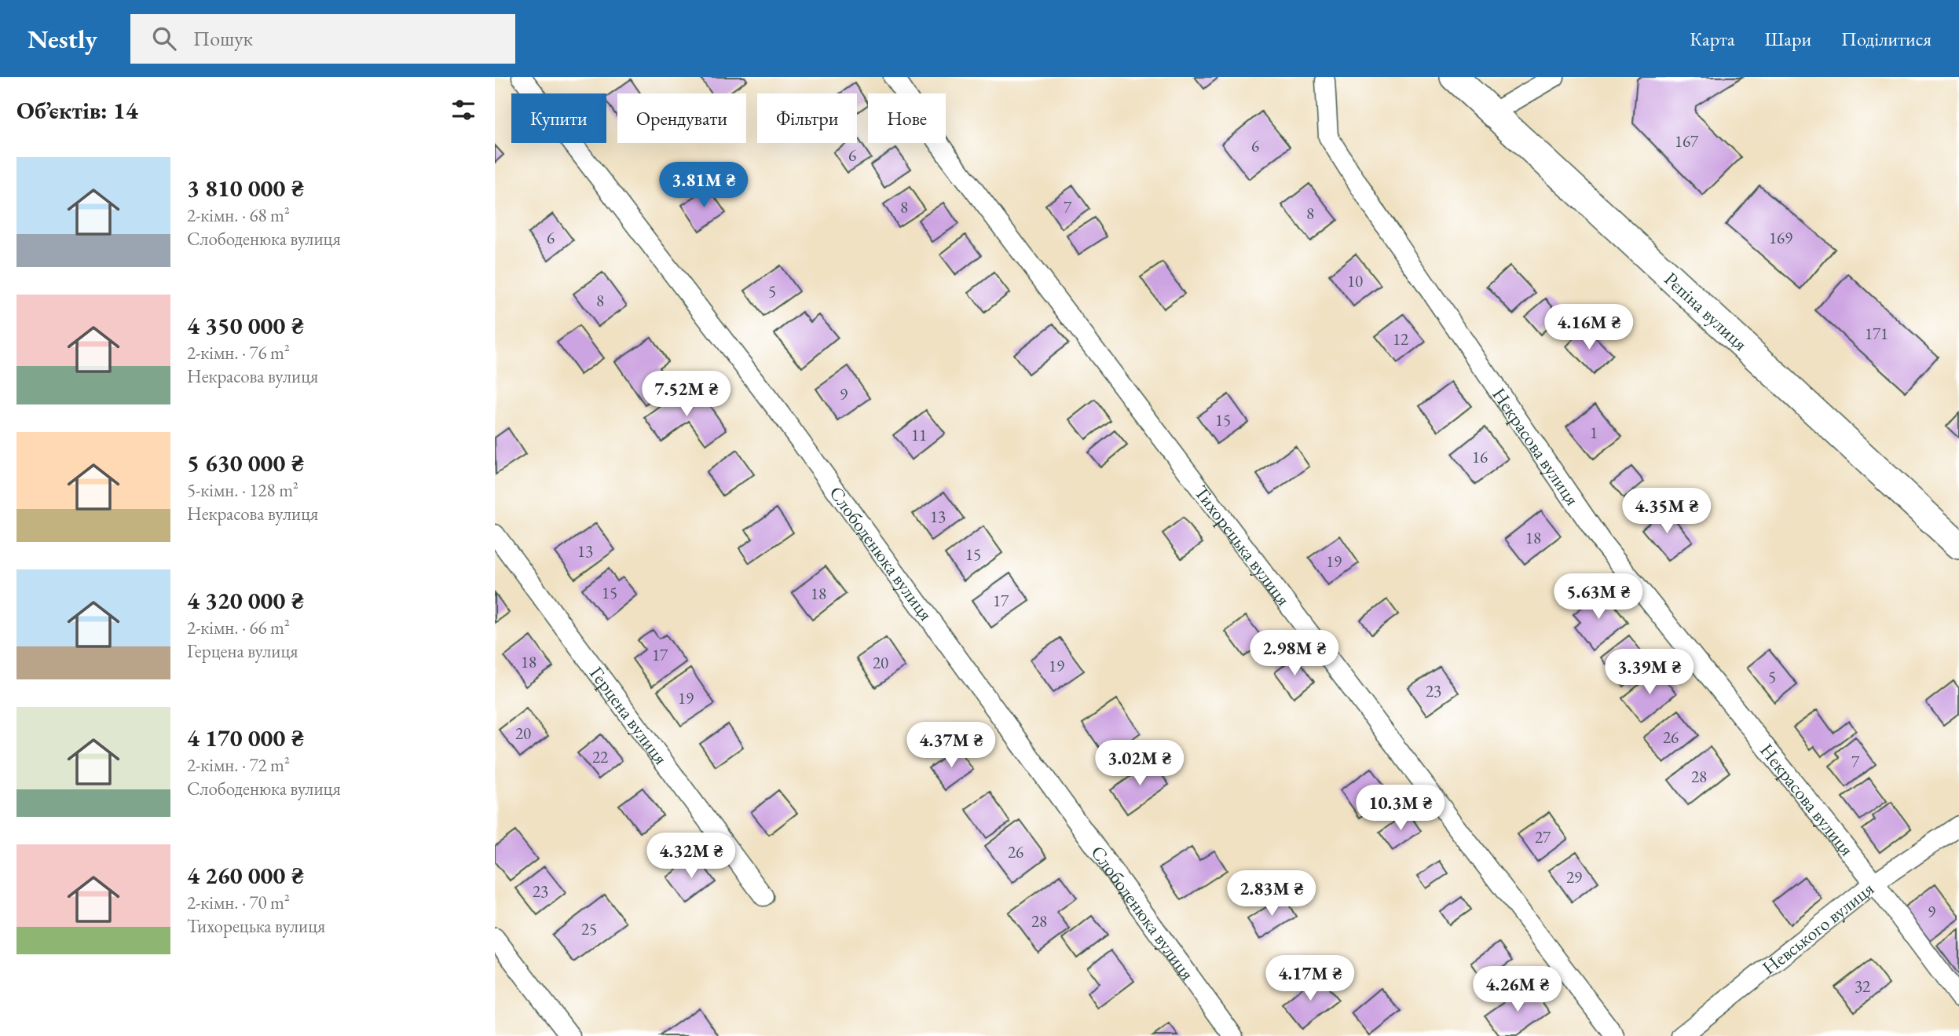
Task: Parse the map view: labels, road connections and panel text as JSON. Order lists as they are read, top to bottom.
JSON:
{
  "streets": {
    "street": [
      "Рєпіна вулиця",
      "Некрасова вулиця",
      "Тихорецька вулиця",
      "Слободенюка вулиця",
      "Герцена вулиця",
      "Невського вулиця"
    ]
  },
  "crossings": [
    ["Некрасова вулиця", "Невського вулиця"]
  ],
  "house_numbers": [
    "167",
    "6",
    "6",
    "8",
    "7",
    "8",
    "6",
    "169",
    "10",
    "5",
    "8",
    "171",
    "12",
    "9",
    "15",
    "1",
    "11",
    "16",
    "13",
    "18",
    "13",
    "15",
    "19",
    "15",
    "18",
    "17",
    "17",
    "18",
    "20",
    "19",
    "5",
    "23",
    "19",
    "20",
    "26",
    "22",
    "7",
    "28",
    "27",
    "26",
    "29",
    "23",
    "9",
    "28",
    "25",
    "32"
  ],
  "page": {
    "header": "Nestly",
    "search": "Пошук",
    "nav": ["Карта", "Шари", "Поділитися"],
    "heading": "Об’єктів: 14",
    "chip": [
      "Купити",
      "Орендувати",
      "Фільтри",
      "Нове"
    ],
    "list": [
      {
        "name": "3 810 000 ₴",
        "note": "2-кімн. · 68 m² · Слободенюка вулиця"
      },
      {
        "name": "4 350 000 ₴",
        "note": "2-кімн. · 76 m² · Некрасова вулиця"
      },
      {
        "name": "5 630 000 ₴",
        "note": "5-кімн. · 128 m² · Некрасова вулиця"
      },
      {
        "name": "4 320 000 ₴",
        "note": "2-кімн. · 66 m² · Герцена вулиця"
      },
      {
        "name": "4 170 000 ₴",
        "note": "2-кімн. · 72 m² · Слободенюка вулиця"
      },
      {
        "name": "4 260 000 ₴",
        "note": "2-кімн. · 70 m² · Тихорецька вулиця"
      }
    ],
    "price": [
      "3.81M ₴",
      "4.16M ₴",
      "7.52M ₴",
      "4.35M ₴",
      "5.63M ₴",
      "2.98M ₴",
      "3.39M ₴",
      "4.37M ₴",
      "3.02M ₴",
      "10.3M ₴",
      "4.32M ₴",
      "2.83M ₴",
      "4.17M ₴",
      "4.26M ₴"
    ]
  }
}
